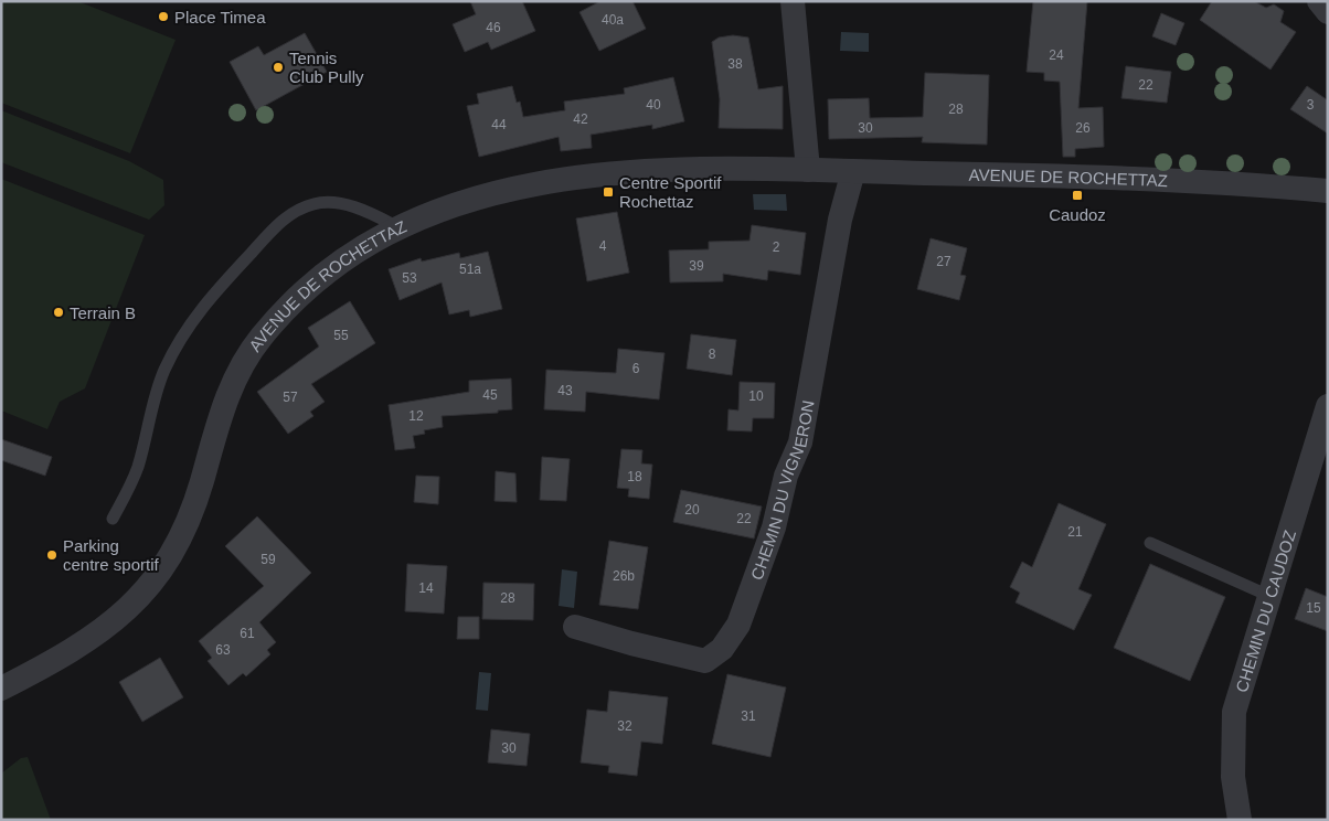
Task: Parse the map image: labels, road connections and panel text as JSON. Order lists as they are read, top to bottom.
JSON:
{
  "streets": {
    "street": ["AVENUE DE ROCHETTAZ", "CHEMIN DU VIGNERON", "CHEMIN DU CAUDOZ"]
  },
  "crossings": [
    ["AVENUE DE ROCHETTAZ", "CHEMIN DU VIGNERON"]
  ],
  "places": {
    "other": [
      "Place Timea",
      "Tennis Club Pully",
      "Terrain B",
      "Parking centre sportif"
    ],
    "transit": ["Centre Sportif Rochettaz", "Caudoz"]
  },
  "house_numbers": [
    "40a",
    "46",
    "24",
    "38",
    "22",
    "40",
    "3",
    "28",
    "42",
    "44",
    "30",
    "26",
    "4",
    "2",
    "27",
    "39",
    "51a",
    "53",
    "55",
    "8",
    "6",
    "43",
    "45",
    "10",
    "57",
    "12",
    "18",
    "20",
    "22",
    "21",
    "59",
    "26b",
    "14",
    "28",
    "15",
    "61",
    "63",
    "31",
    "32",
    "30"
  ]
}
